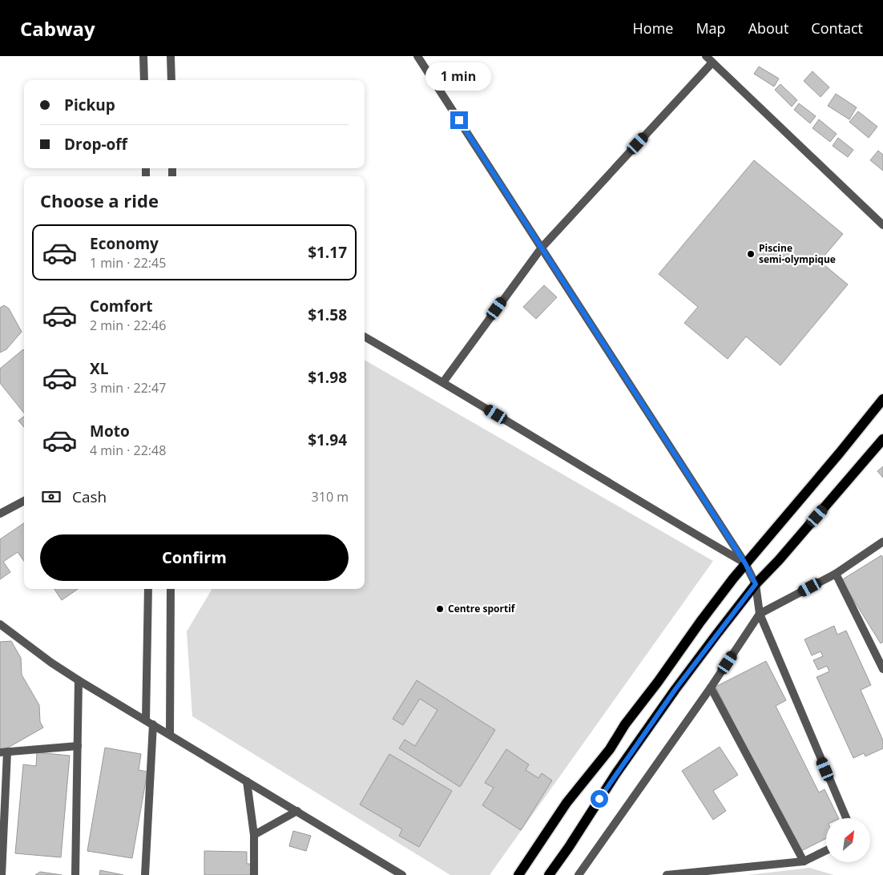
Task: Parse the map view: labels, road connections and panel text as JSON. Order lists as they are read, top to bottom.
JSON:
{
  "places": ["Piscine semi-olympique", "Centre sportif"],
  "north": "top right",
  "page": {
    "header": "Cabway",
    "nav": [
      "Home",
      "Map",
      "About",
      "Contact"
    ],
    "bubble": "1 min",
    "banner": ["Pickup", "Drop-off"],
    "heading": "Choose a ride",
    "list": [
      {
        "name": "Economy",
        "note": "1 min · 22:45",
        "value": "$1.17"
      },
      {
        "name": "Comfort",
        "note": "2 min · 22:46",
        "value": "$1.58"
      },
      {
        "name": "XL",
        "note": "3 min · 22:47",
        "value": "$1.98"
      },
      {
        "name": "Moto",
        "note": "4 min · 22:48",
        "value": "$1.94"
      }
    ],
    "pay": ["Cash", "310 m"],
    "buttons": "Confirm"
  }
}
